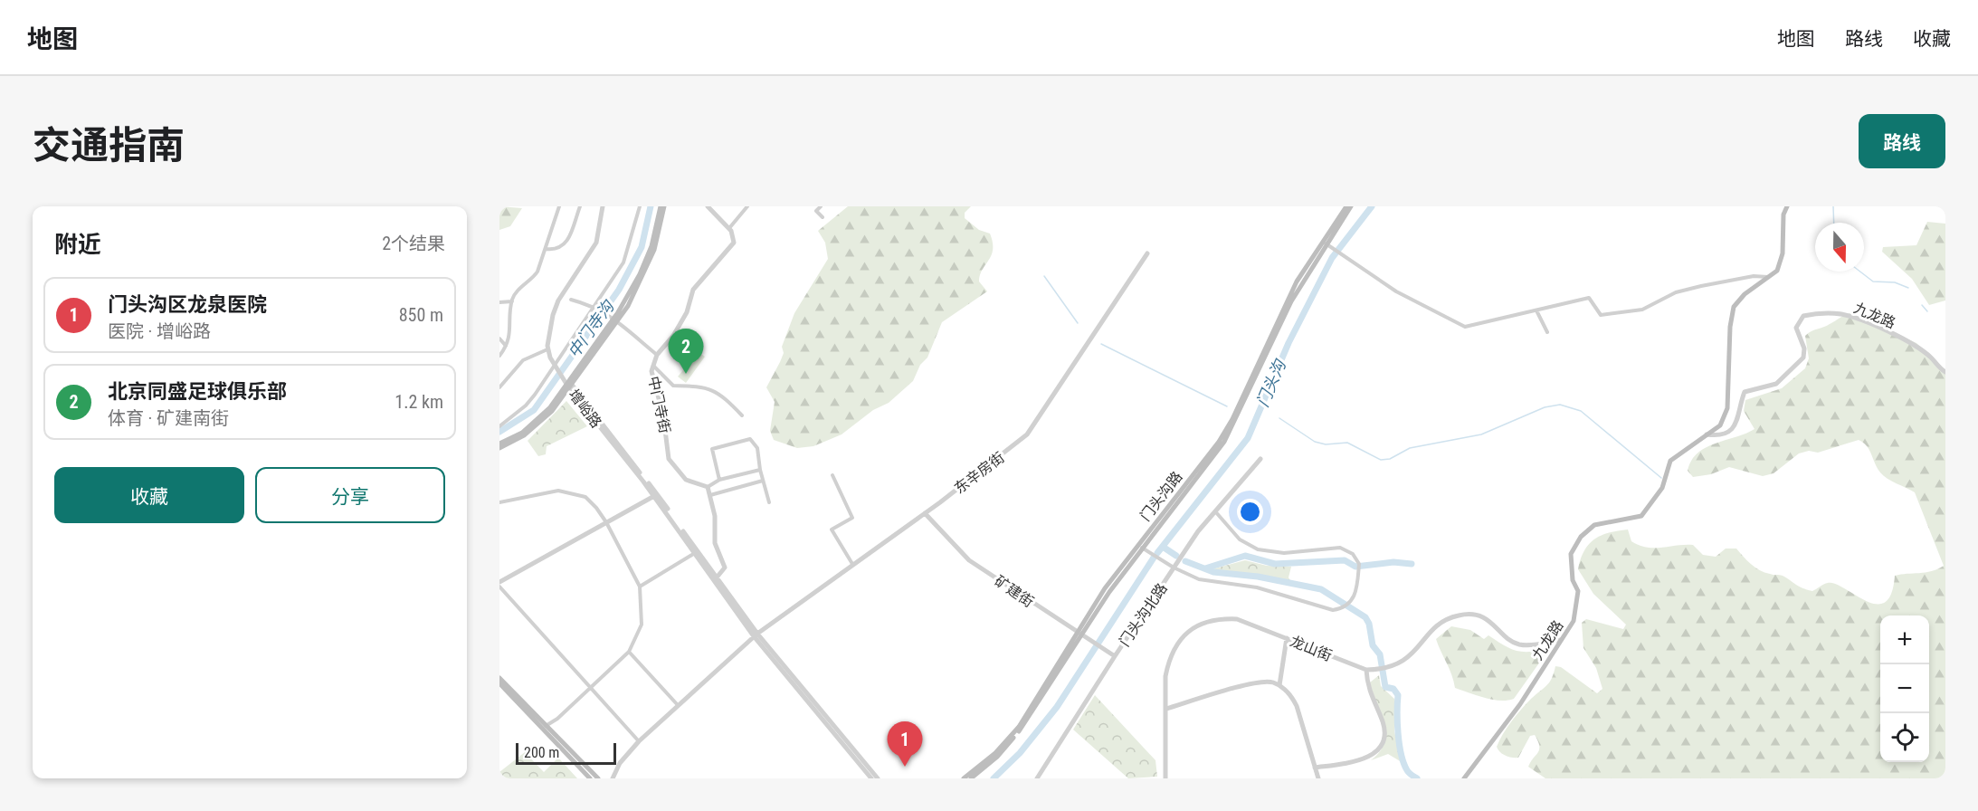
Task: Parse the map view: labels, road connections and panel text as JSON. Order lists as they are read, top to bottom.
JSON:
{
  "streets": {
    "main road": ["九龙路", "门头沟路"],
    "street": [
      "中门寺街",
      "增峪路",
      "东辛房街",
      "矿建街",
      "门头沟北路",
      "龙山街"
    ]
  },
  "crossings": [
    ["九龙路", "龙山街"],
    ["增峪路", "东辛房街"],
    ["东辛房街", "矿建街"],
    ["门头沟路", "矿建街"],
    ["矿建街", "门头沟北路"]
  ],
  "water": ["中门寺沟", "门头沟"],
  "scale_bar": "200 m",
  "north": "bottom",
  "page": {
    "header": "地图",
    "nav": ["地图", "路线", "收藏"],
    "title": "交通指南",
    "buttons": [
      "路线",
      ["收藏", "分享"]
    ],
    "heading": ["附近", "2个结果"],
    "list": [
      {
        "mark": "1",
        "name": "门头沟区龙泉医院",
        "note": "医院 · 增峪路",
        "value": "850 m"
      },
      {
        "mark": "2",
        "name": "北京同盛足球俱乐部",
        "note": "体育 · 矿建南街",
        "value": "1.2 km"
      }
    ],
    "pins": ["2", "1"],
    "map_buttons": ["+", "−"],
    "scale": "200 m"
  }
}
